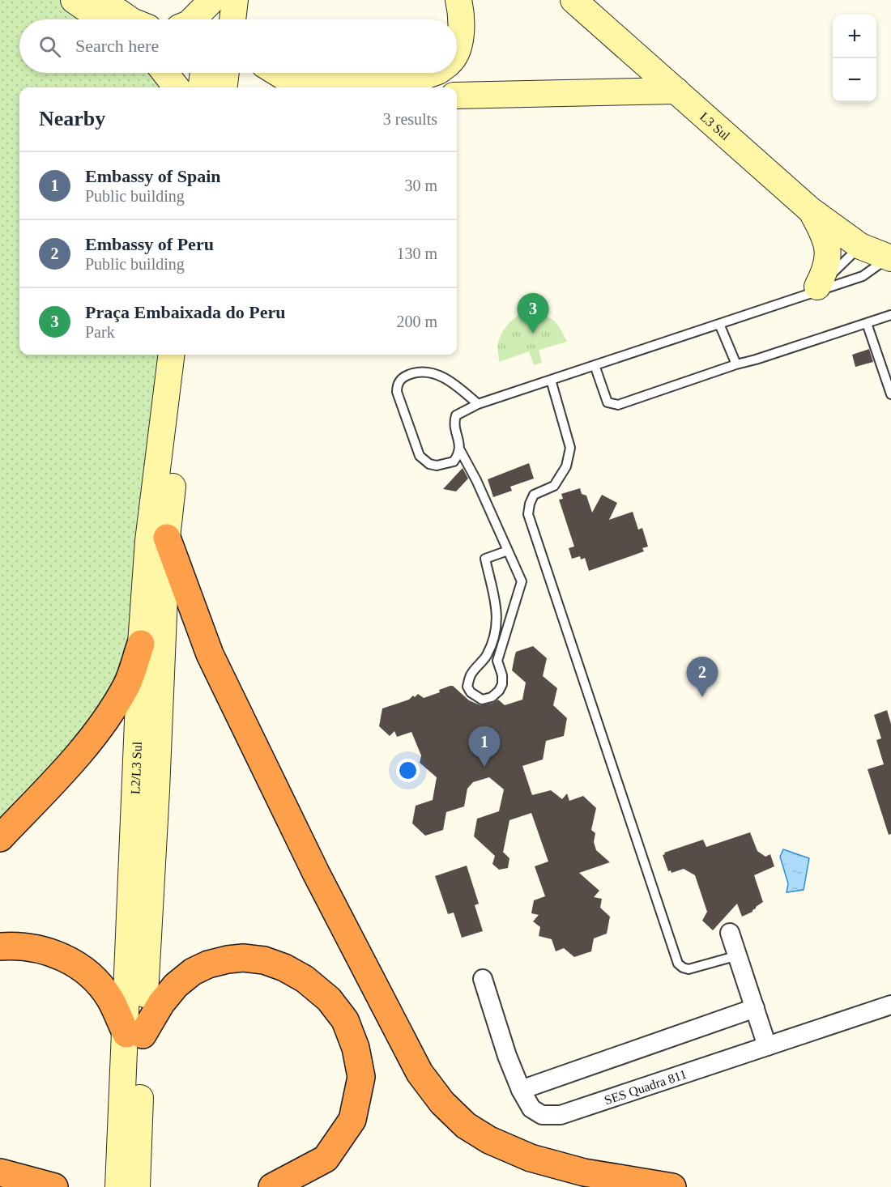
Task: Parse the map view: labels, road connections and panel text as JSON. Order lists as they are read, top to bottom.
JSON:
{
  "streets": {
    "main road": ["L3 Sul", "L2/L3 Sul"],
    "street": ["SES Quadra 811"]
  },
  "page": {
    "map_buttons": ["+", "−"],
    "search": "Search here",
    "heading": ["Nearby", "3 results"],
    "list": [
      {
        "mark": "1",
        "name": "Embassy of Spain",
        "note": "Public building",
        "value": "30 m"
      },
      {
        "mark": "2",
        "name": "Embassy of Peru",
        "note": "Public building",
        "value": "130 m"
      },
      {
        "mark": "3",
        "name": "Praça Embaixada do Peru",
        "note": "Park",
        "value": "200 m"
      }
    ],
    "pins": ["3", "2", "1"]
  }
}
